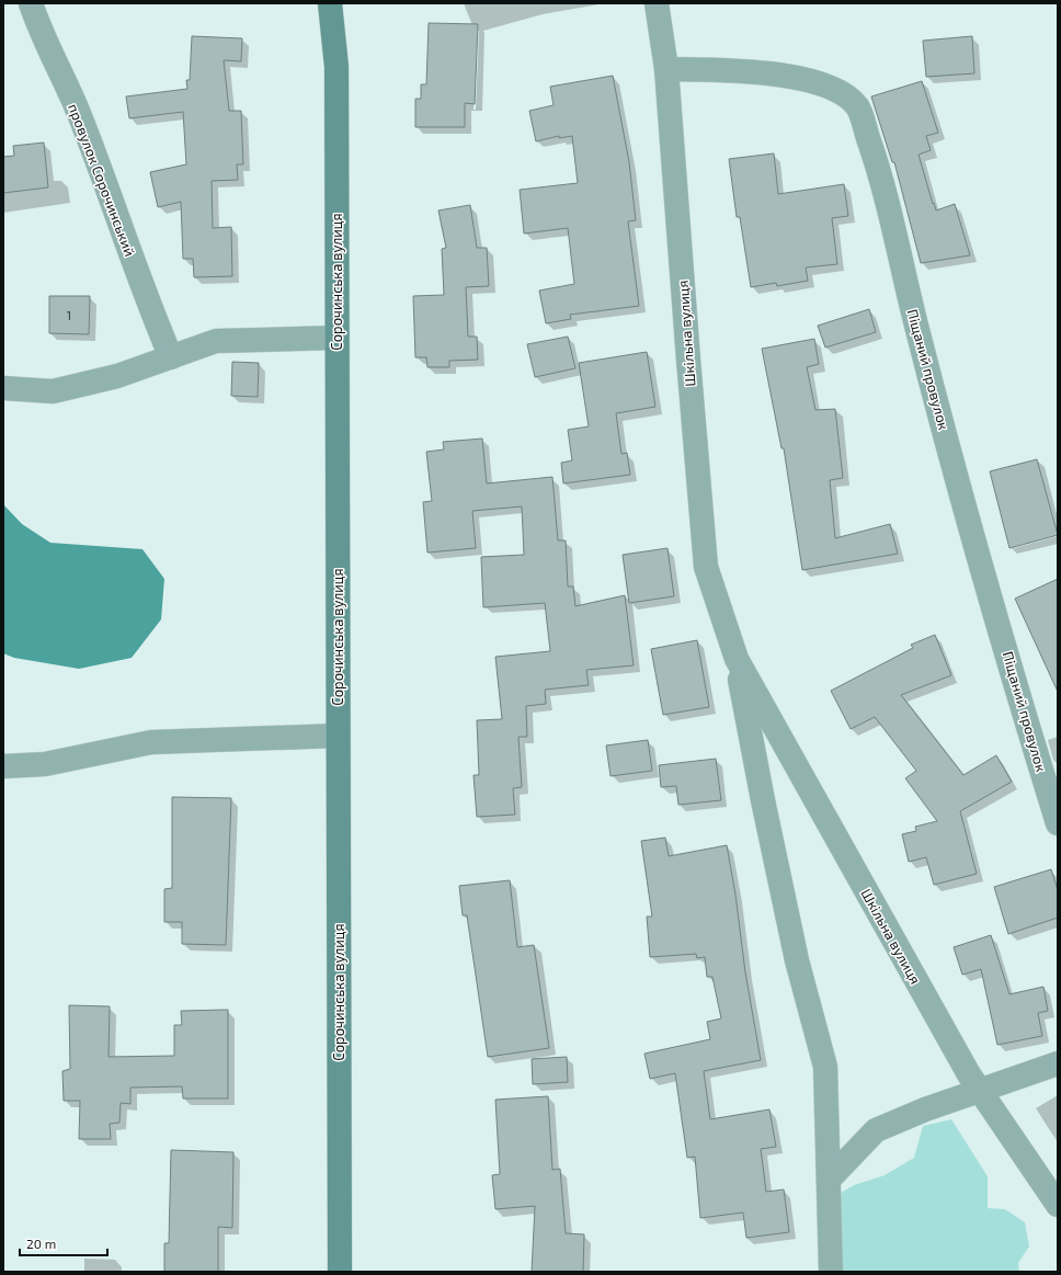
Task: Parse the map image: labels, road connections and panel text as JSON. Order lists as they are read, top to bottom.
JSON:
{
  "streets": {
    "main road": ["Сорочинська вулиця"],
    "street": ["провулок Сорочинський", "Шкільна вулиця", "Піщаний провулок"]
  },
  "crossings": [
    ["Шкільна вулиця", "Піщаний провулок"]
  ],
  "house_numbers": ["1"],
  "scale_bar": "20 m"
}
